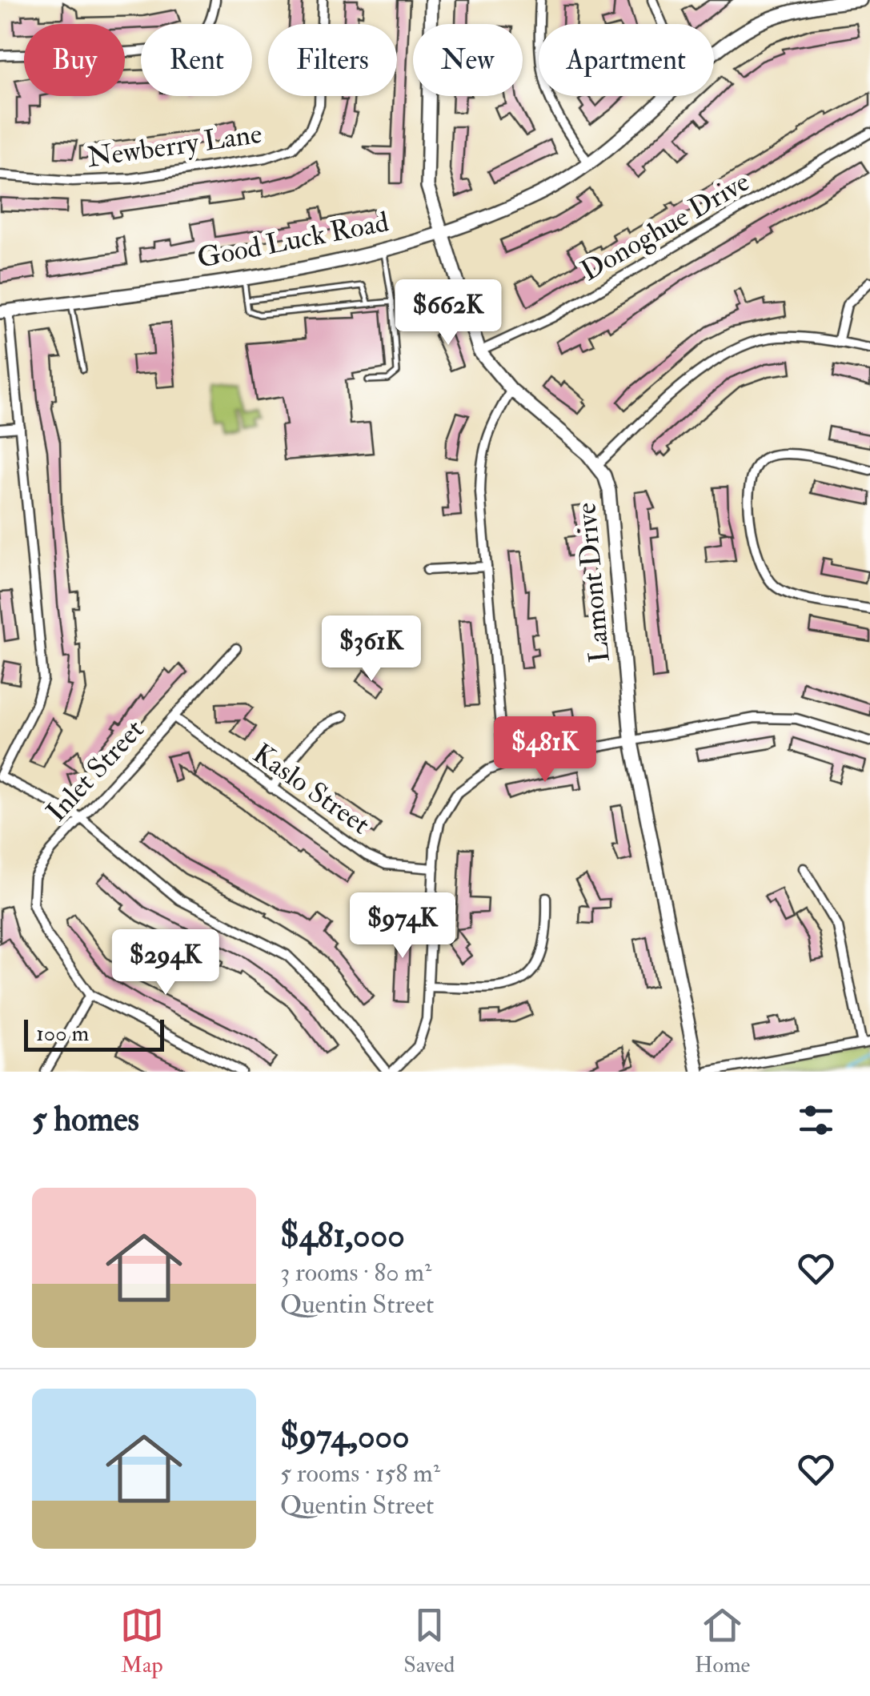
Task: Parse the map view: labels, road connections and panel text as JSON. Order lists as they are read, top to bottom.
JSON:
{
  "streets": {
    "street": [
      "Newberry Lane",
      "Donoghue Drive",
      "Good Luck Road",
      "Lamont Drive",
      "Inlet Street",
      "Kaslo Street"
    ]
  },
  "crossings": [
    ["Donoghue Drive", "Lamont Drive"],
    ["Good Luck Road", "Lamont Drive"],
    ["Inlet Street", "Kaslo Street"]
  ],
  "scale_bar": "100 m",
  "page": {
    "chip": [
      "Buy",
      "Rent",
      "Filters",
      "New",
      "Apartment"
    ],
    "price": [
      "$662K",
      "$361K",
      "$481K",
      "$974K",
      "$294K"
    ],
    "scale": "100 m",
    "heading": "5 homes",
    "list": [
      {
        "name": "$481,000",
        "note": "3 rooms · 80 m² · Quentin Street"
      },
      {
        "name": "$974,000",
        "note": "5 rooms · 158 m² · Quentin Street"
      }
    ],
    "tabs": ["Map", "Saved", "Home"]
  }
}
